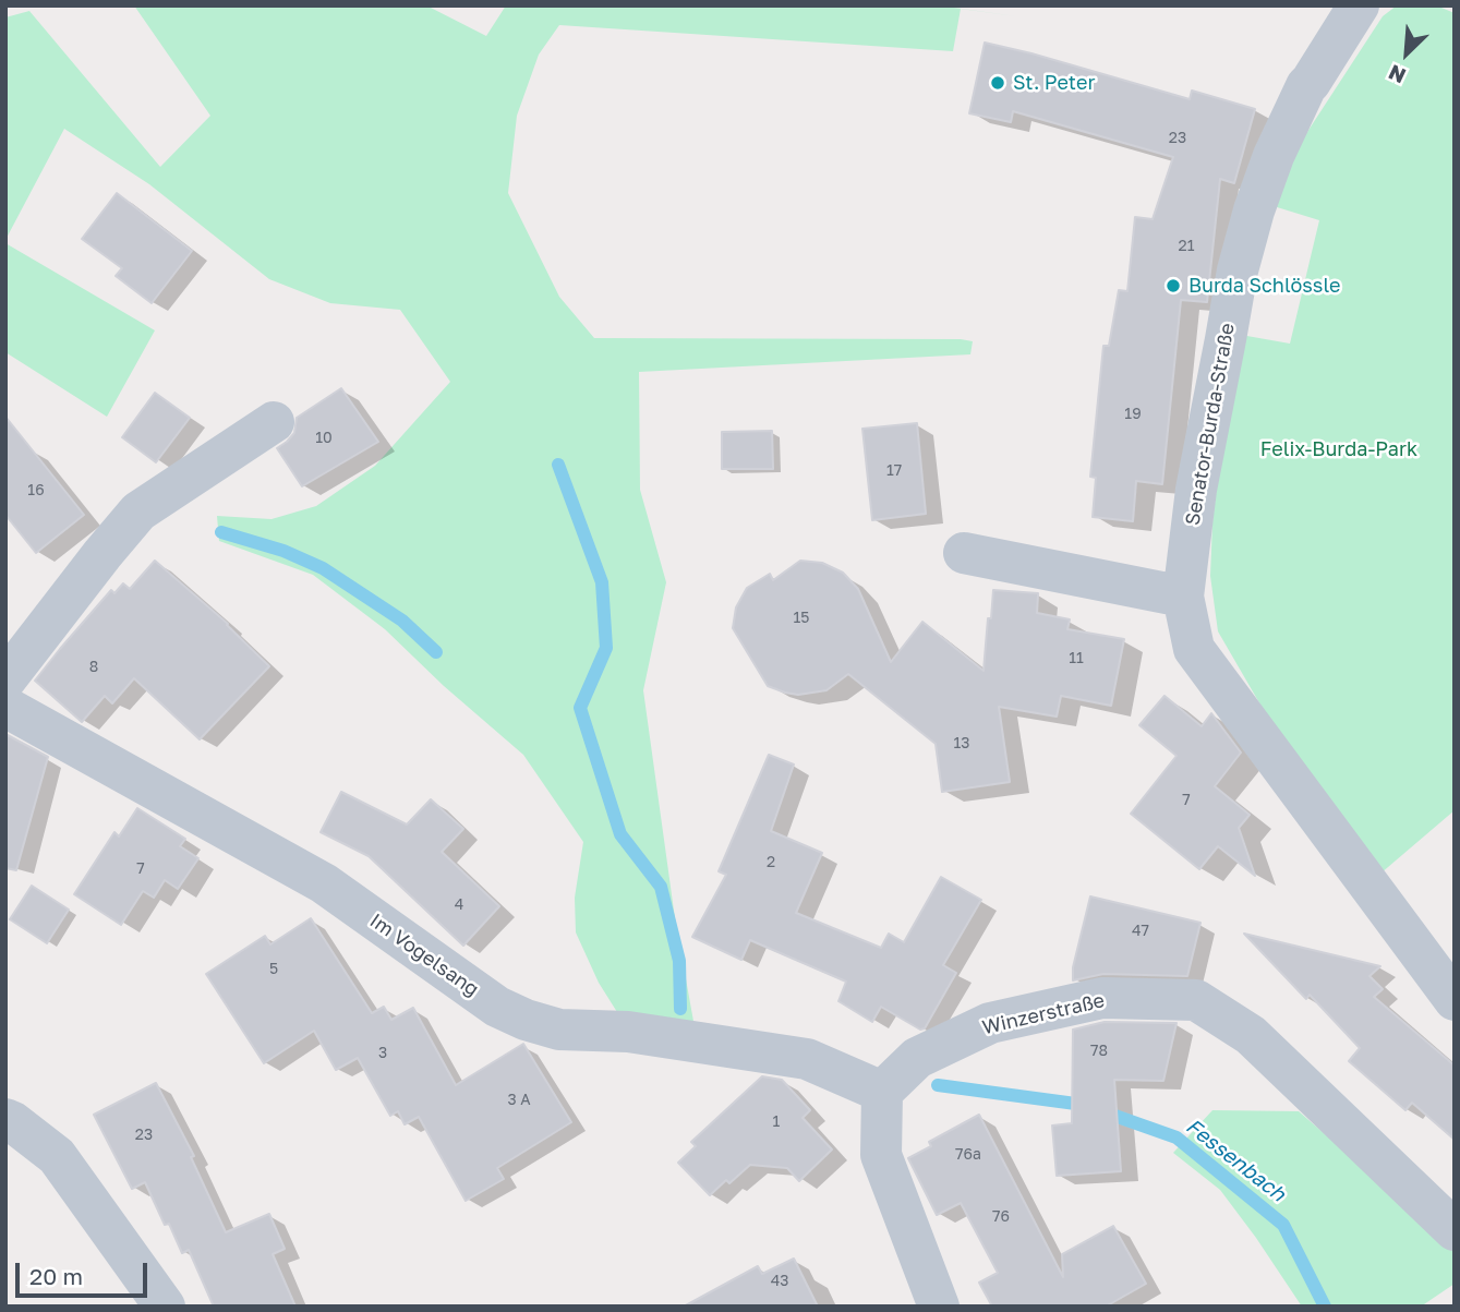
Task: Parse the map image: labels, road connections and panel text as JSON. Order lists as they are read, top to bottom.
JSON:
{
  "streets": {
    "street": ["Senator-Burda-Straße", "Im Vogelsang", "Winzerstraße"]
  },
  "crossings": [
    ["Im Vogelsang", "Winzerstraße"]
  ],
  "water": ["Fessenbach"],
  "parks": ["Felix-Burda-Park"],
  "places": ["St. Peter", "Burda Schlössle"],
  "house_numbers": [
    "23",
    "21",
    "19",
    "10",
    "17",
    "16",
    "15",
    "11",
    "8",
    "13",
    "7",
    "2",
    "7",
    "4",
    "47",
    "5",
    "78",
    "3",
    "3 A",
    "1",
    "23",
    "76a",
    "76",
    "43"
  ],
  "scale_bar": "20 m",
  "north": "bottom left"
}
